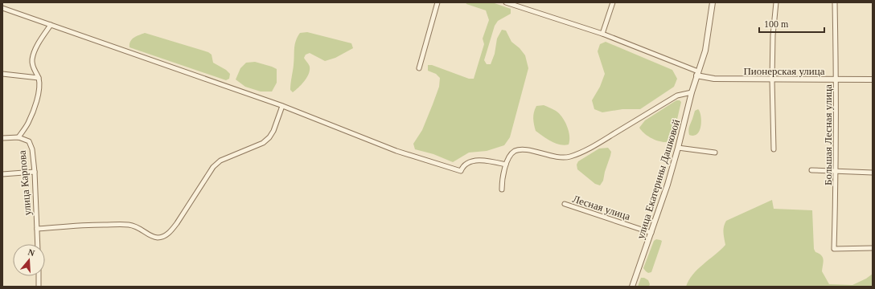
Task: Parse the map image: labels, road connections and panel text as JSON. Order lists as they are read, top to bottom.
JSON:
{
  "streets": {
    "street": [
      "Пионерская улица",
      "Большая Лесная улица",
      "улица Екатерины Дашковой",
      "улица Карпова",
      "Лесная улица"
    ]
  },
  "crossings": [
    ["Пионерская улица", "Большая Лесная улица"],
    ["Пионерская улица", "улица Екатерины Дашковой"],
    ["улица Екатерины Дашковой", "Лесная улица"]
  ],
  "scale_bar": "100 m",
  "north": "top"
}
